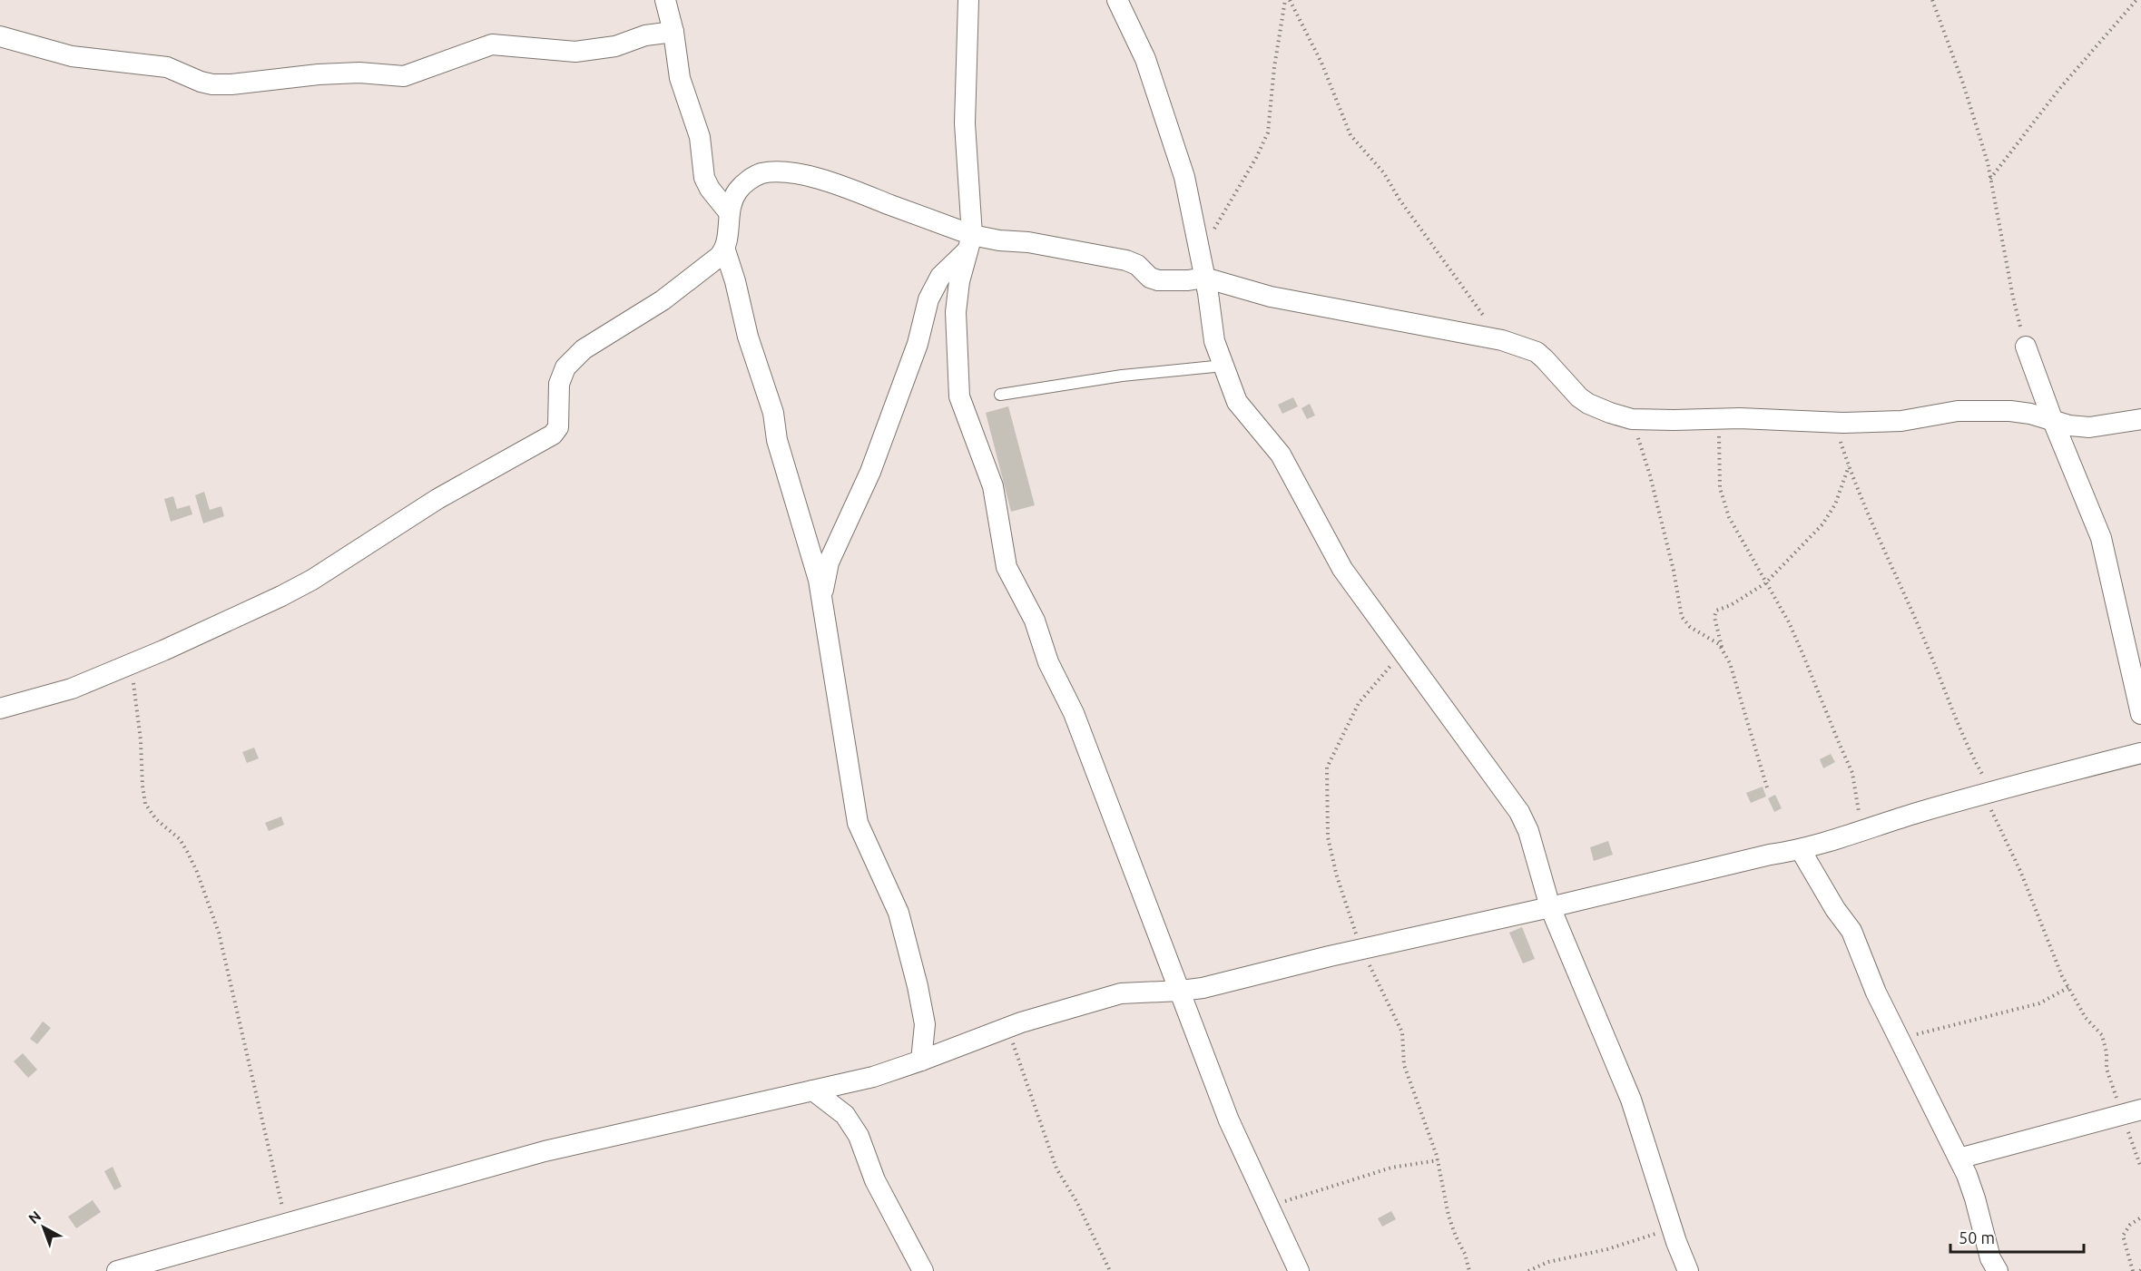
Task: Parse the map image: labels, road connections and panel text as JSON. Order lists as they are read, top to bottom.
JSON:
{
  "scale_bar": "50 m",
  "north": "top left"
}
